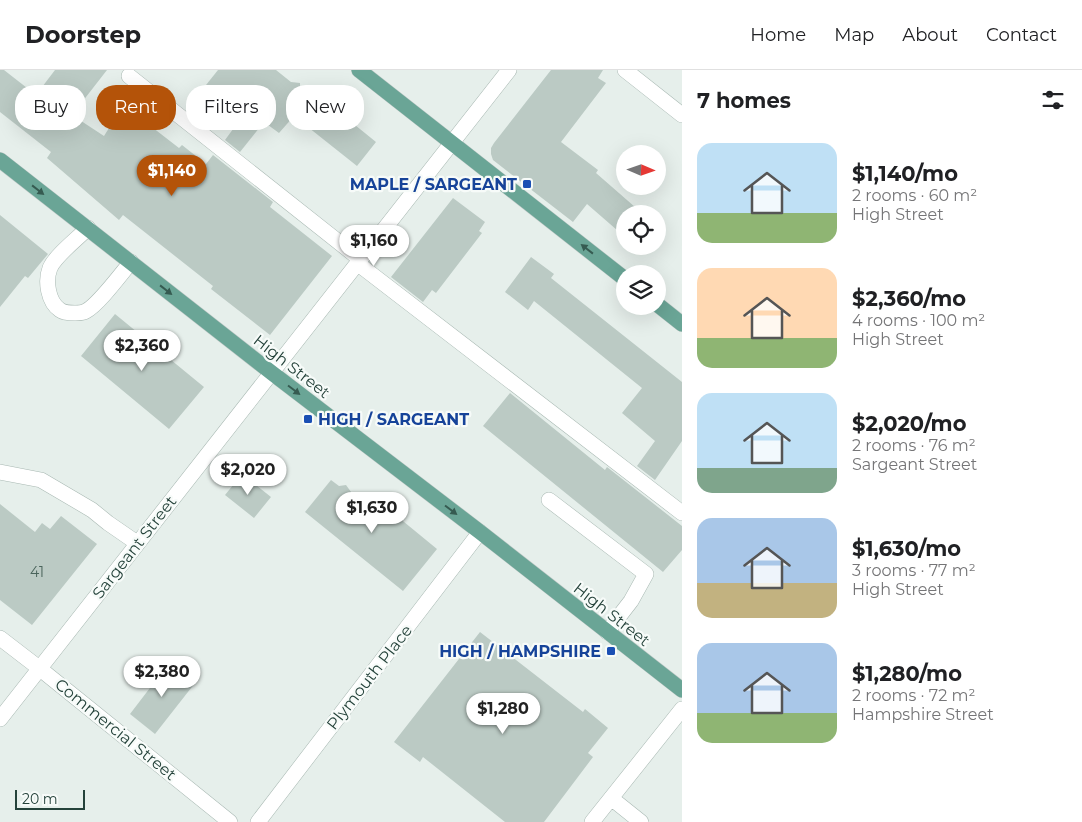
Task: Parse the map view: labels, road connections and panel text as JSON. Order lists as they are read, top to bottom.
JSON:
{
  "streets": {
    "main road": ["High Street"],
    "street": ["Sargeant Street", "Plymouth Place", "Commercial Street"]
  },
  "crossings": [
    ["High Street", "Sargeant Street"],
    ["High Street", "Plymouth Place"],
    ["Sargeant Street", "Commercial Street"]
  ],
  "one_way": ["High Street"],
  "places": {
    "transit": ["MAPLE / SARGEANT", "HIGH / SARGEANT", "HIGH / HAMPSHIRE"]
  },
  "house_numbers": ["41"],
  "scale_bar": "20 m",
  "north": "right",
  "page": {
    "header": "Doorstep",
    "nav": [
      "Home",
      "Map",
      "About",
      "Contact"
    ],
    "heading": "7 homes",
    "chip": [
      "Buy",
      "Rent",
      "Filters",
      "New"
    ],
    "list": [
      {
        "name": "$1,140/mo",
        "note": "2 rooms · 60 m² · High Street"
      },
      {
        "name": "$2,360/mo",
        "note": "4 rooms · 100 m² · High Street"
      },
      {
        "name": "$2,020/mo",
        "note": "2 rooms · 76 m² · Sargeant Street"
      },
      {
        "name": "$1,630/mo",
        "note": "3 rooms · 77 m² · High Street"
      },
      {
        "name": "$1,280/mo",
        "note": "2 rooms · 72 m² · Hampshire Street"
      }
    ],
    "price": [
      "$1,140",
      "$1,160",
      "$2,360",
      "$2,020",
      "$1,630",
      "$2,380",
      "$1,280"
    ],
    "scale": "20 m"
  }
}
